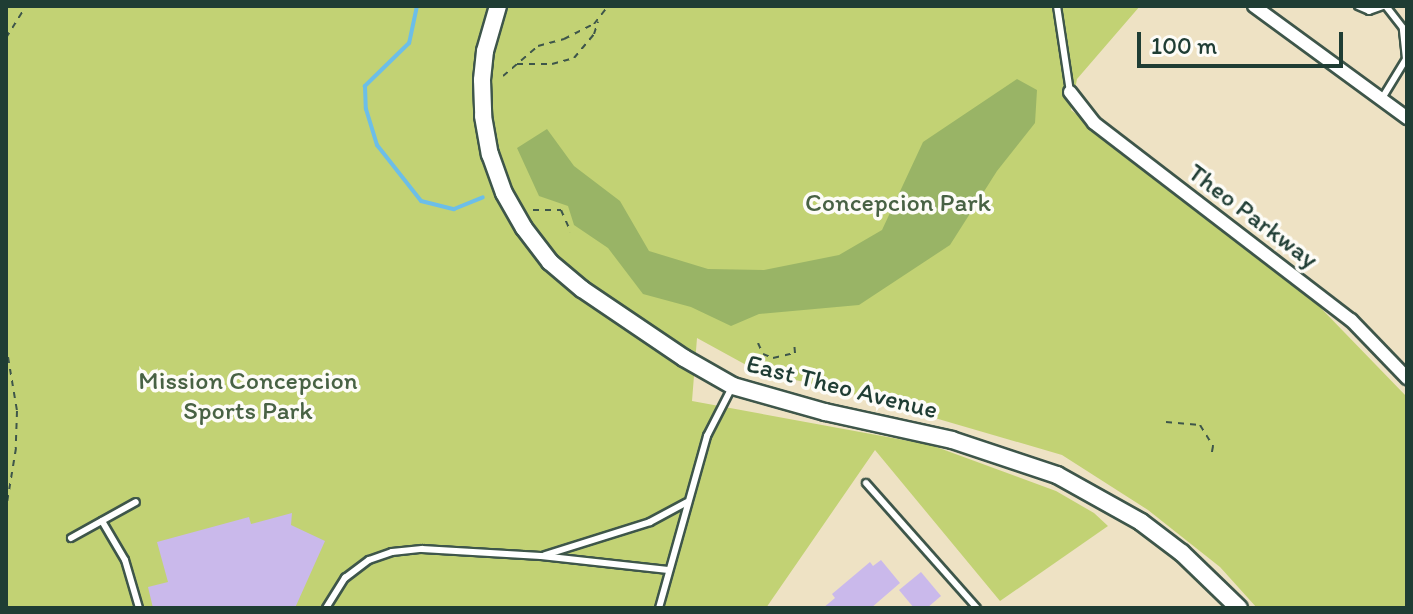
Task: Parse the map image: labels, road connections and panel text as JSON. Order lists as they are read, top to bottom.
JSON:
{
  "streets": {
    "street": ["Theo Parkway", "East Theo Avenue"]
  },
  "parks": ["Concepcion Park", "Mission Concepcion Sports Park"],
  "scale_bar": "100 m"
}
